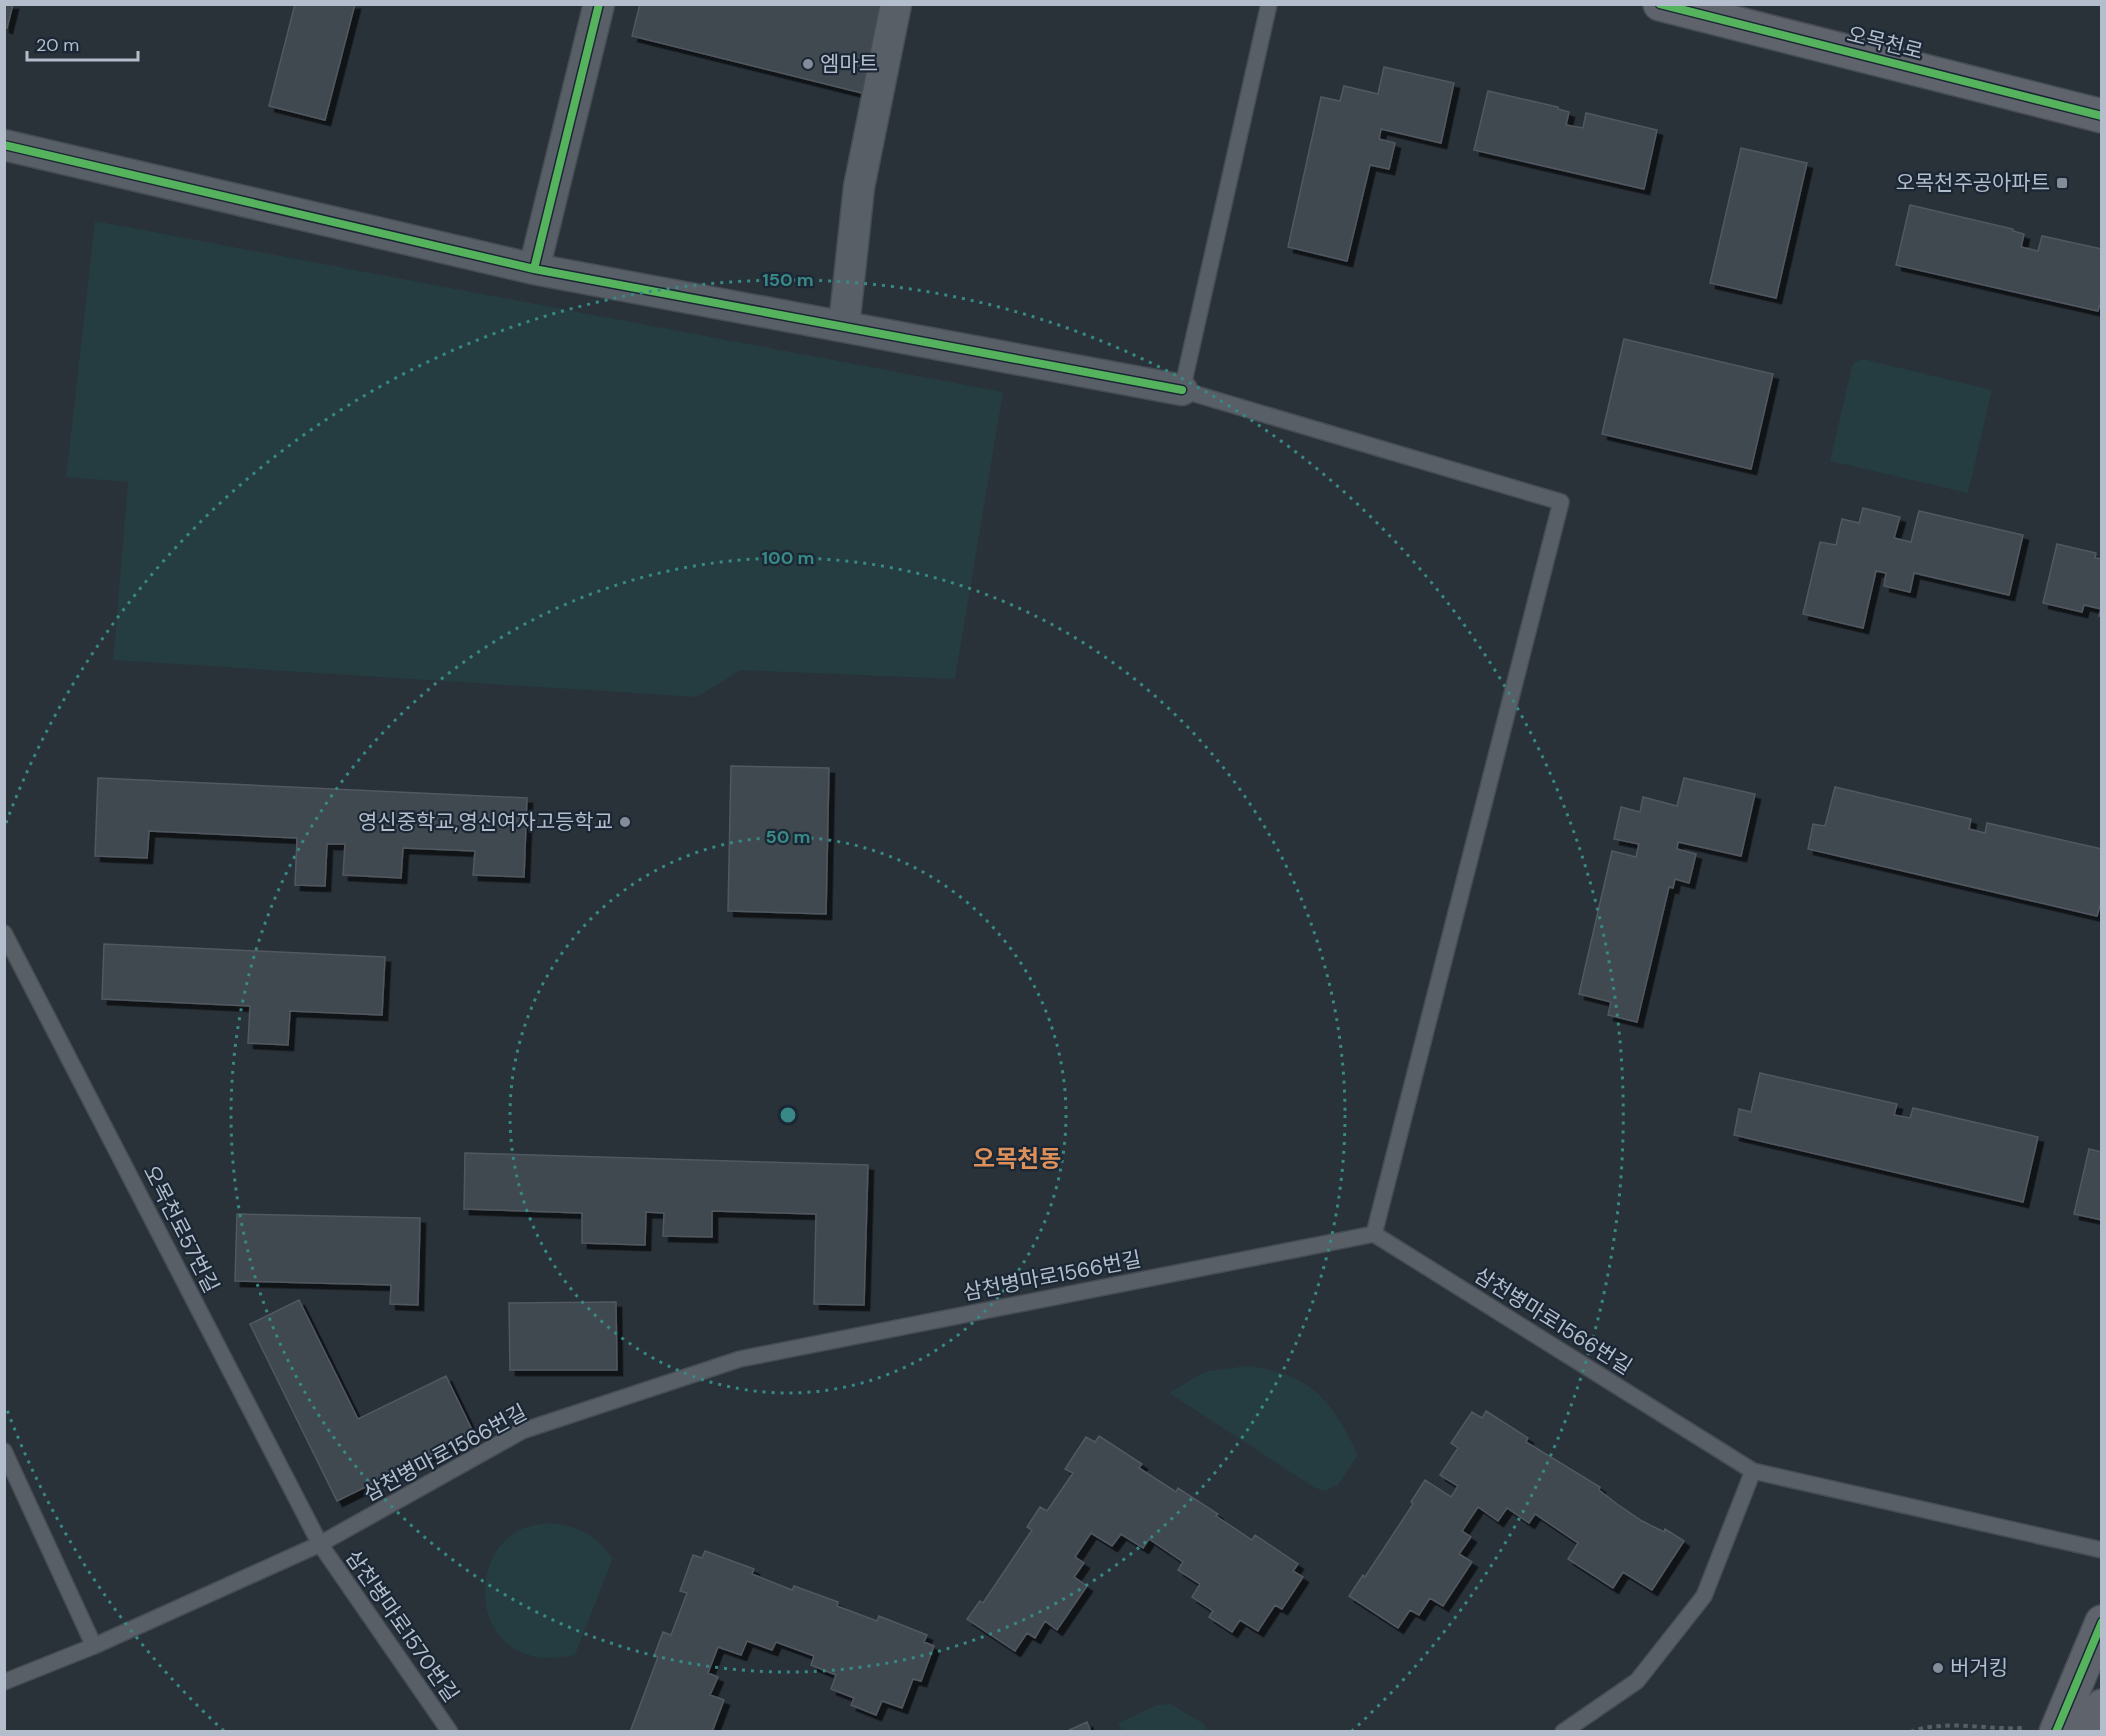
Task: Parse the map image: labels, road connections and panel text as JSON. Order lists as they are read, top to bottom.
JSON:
{
  "streets": {
    "street": ["오목천로"],
    "lane": ["오목천로57번길", "삼천병마로1566번길", "삼천병마로1570번길"]
  },
  "crossings": [
    ["오목천로57번길", "삼천병마로1566번길"],
    ["오목천로57번길", "삼천병마로1570번길"],
    ["삼천병마로1566번길", "삼천병마로1570번길"]
  ],
  "districts": ["오목천동"],
  "places": {
    "other": ["엠마트", "영신중학교,영신여자고등학교", "버거킹"],
    "transit": ["오목천주공아파트"]
  },
  "scale_bar": "20 m",
  "rings": ["150 m", "100 m", "50 m"]
}
